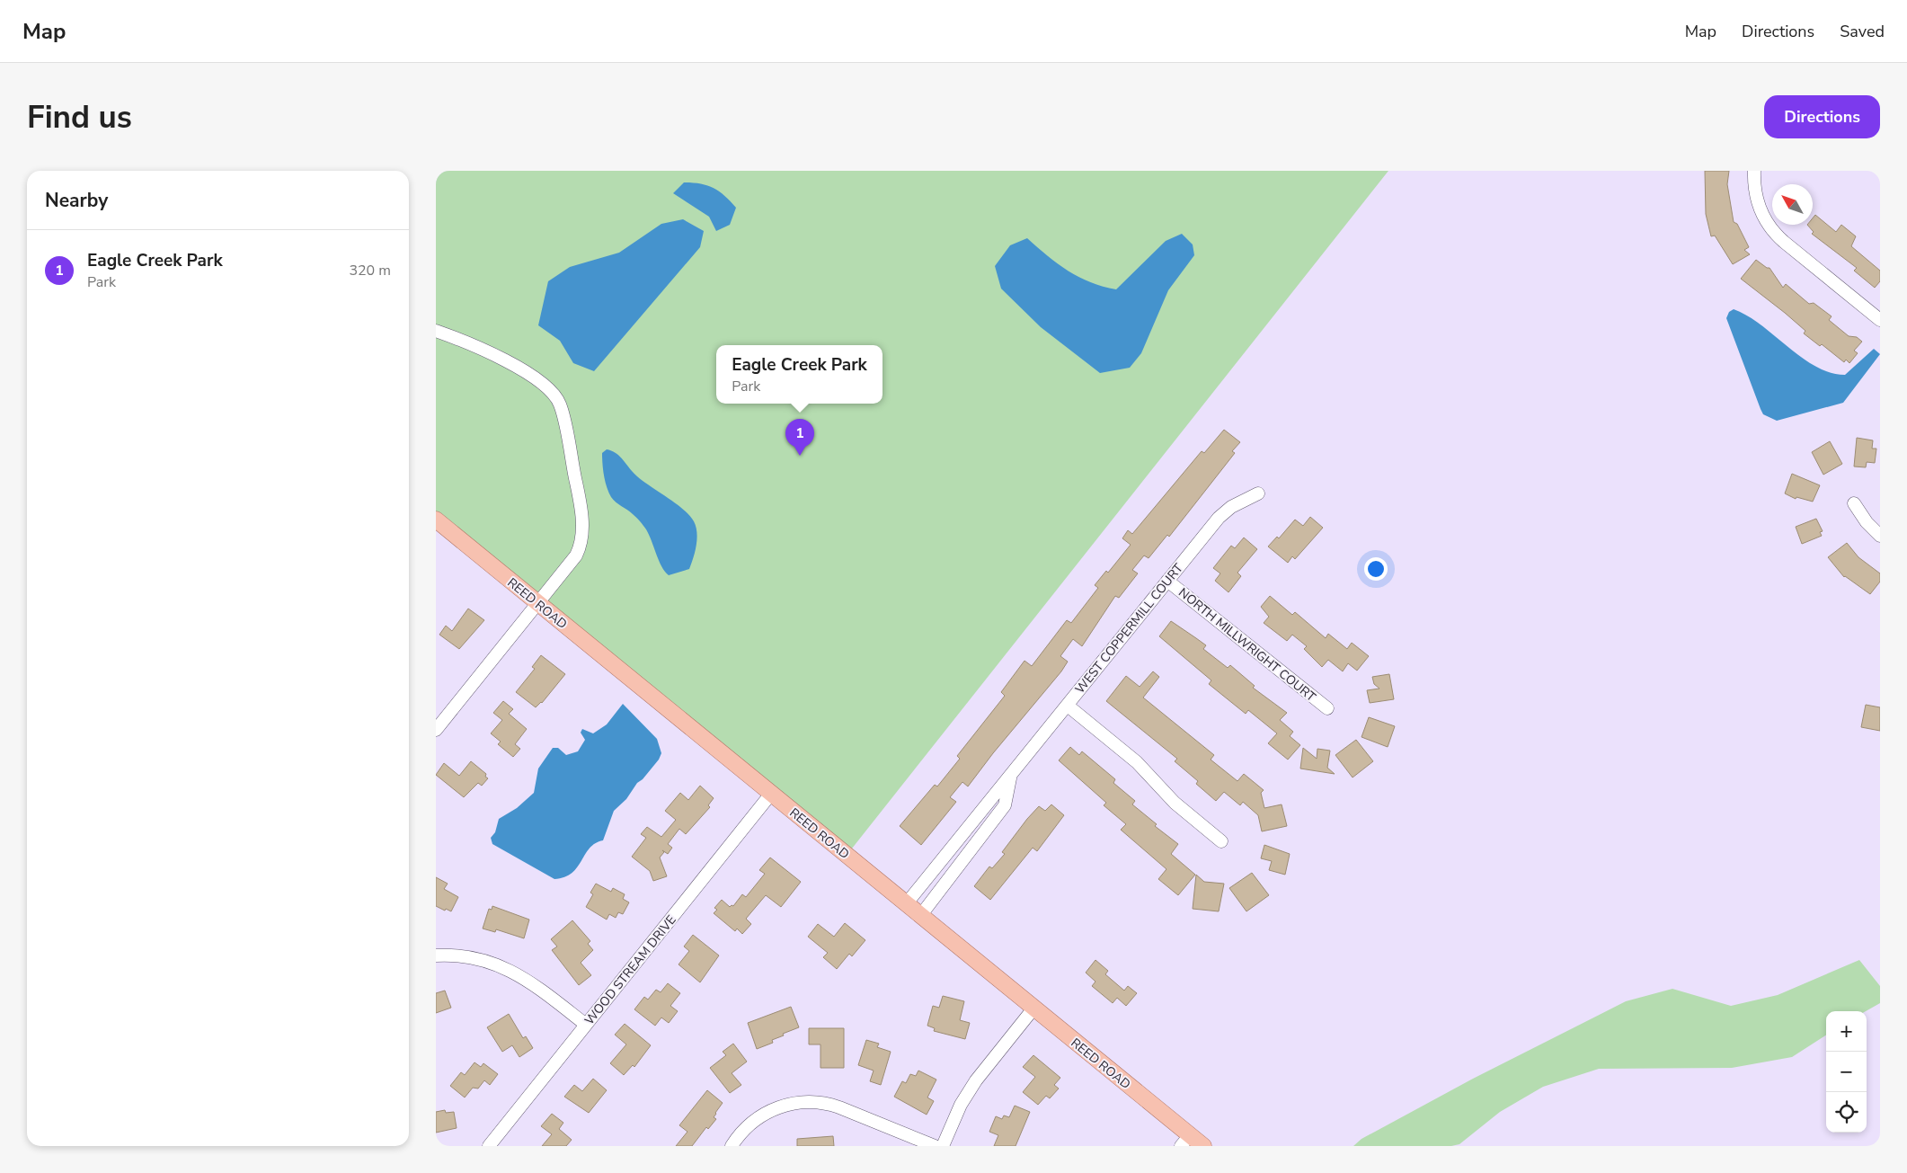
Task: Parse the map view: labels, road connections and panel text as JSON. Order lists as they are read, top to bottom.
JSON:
{
  "streets": {
    "main road": ["REED ROAD"],
    "street": ["WEST COPPERMILL COURT", "NORTH MILLWRIGHT COURT", "WOOD STREAM DRIVE"]
  },
  "crossings": [
    ["REED ROAD", "WEST COPPERMILL COURT"],
    ["REED ROAD", "WOOD STREAM DRIVE"],
    ["WEST COPPERMILL COURT", "NORTH MILLWRIGHT COURT"]
  ],
  "north": "top left",
  "page": {
    "header": "Map",
    "nav": ["Map", "Directions", "Saved"],
    "buttons": "Directions",
    "title": "Find us",
    "heading": "Nearby",
    "list": [
      {
        "mark": "1",
        "name": "Eagle Creek Park",
        "note": "Park",
        "value": "320 m"
      }
    ],
    "popup": ["Eagle Creek Park", "Park"],
    "pins": "1",
    "map_buttons": ["+", "−"]
  }
}
